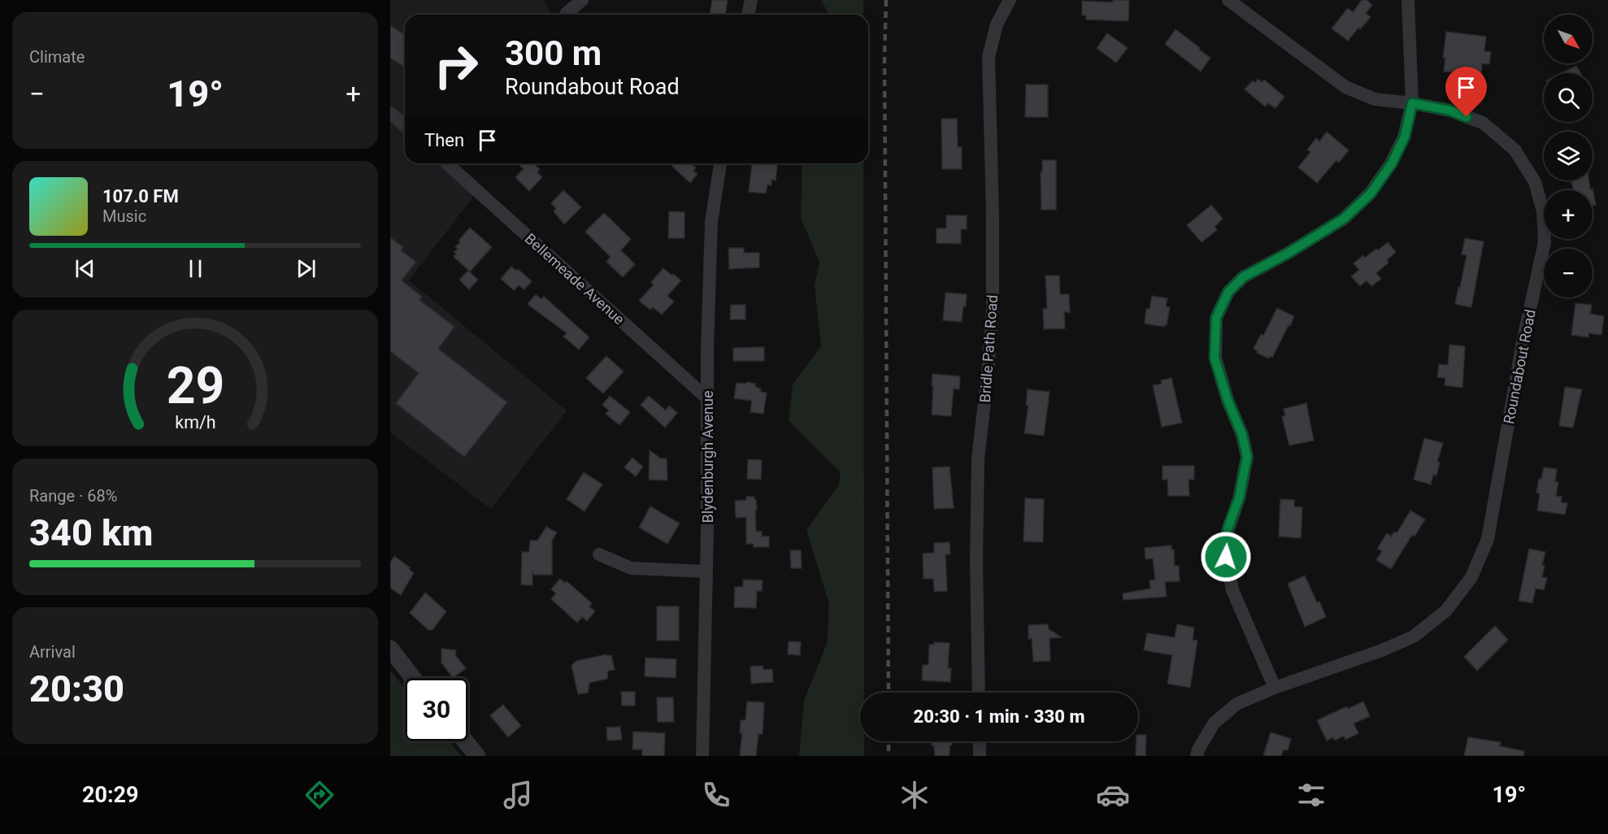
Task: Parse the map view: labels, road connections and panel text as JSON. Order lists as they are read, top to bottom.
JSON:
{
  "streets": {
    "street": [
      "Bellemeade Avenue",
      "Bridle Path Road",
      "Roundabout Road",
      "Blydenburgh Avenue"
    ]
  },
  "crossings": [
    ["Bellemeade Avenue", "Blydenburgh Avenue"]
  ],
  "north": "bottom right",
  "page": {
    "tile": [
      "Climate",
      ["Range · 68%", "340 km"],
      ["Arrival", "20:30"]
    ],
    "map_buttons": ["+", "−"],
    "turn": ["300 m", "Roundabout Road"],
    "heat": ["−", "19°", "+"],
    "then": "Then",
    "song": ["107.0 FM", "Music"],
    "limit": "30",
    "trip": "20:30 · 1 min · 330 m",
    "tabs": ["20:29", "19°"],
    "gauge": ["29", "km/h"]
  }
}
